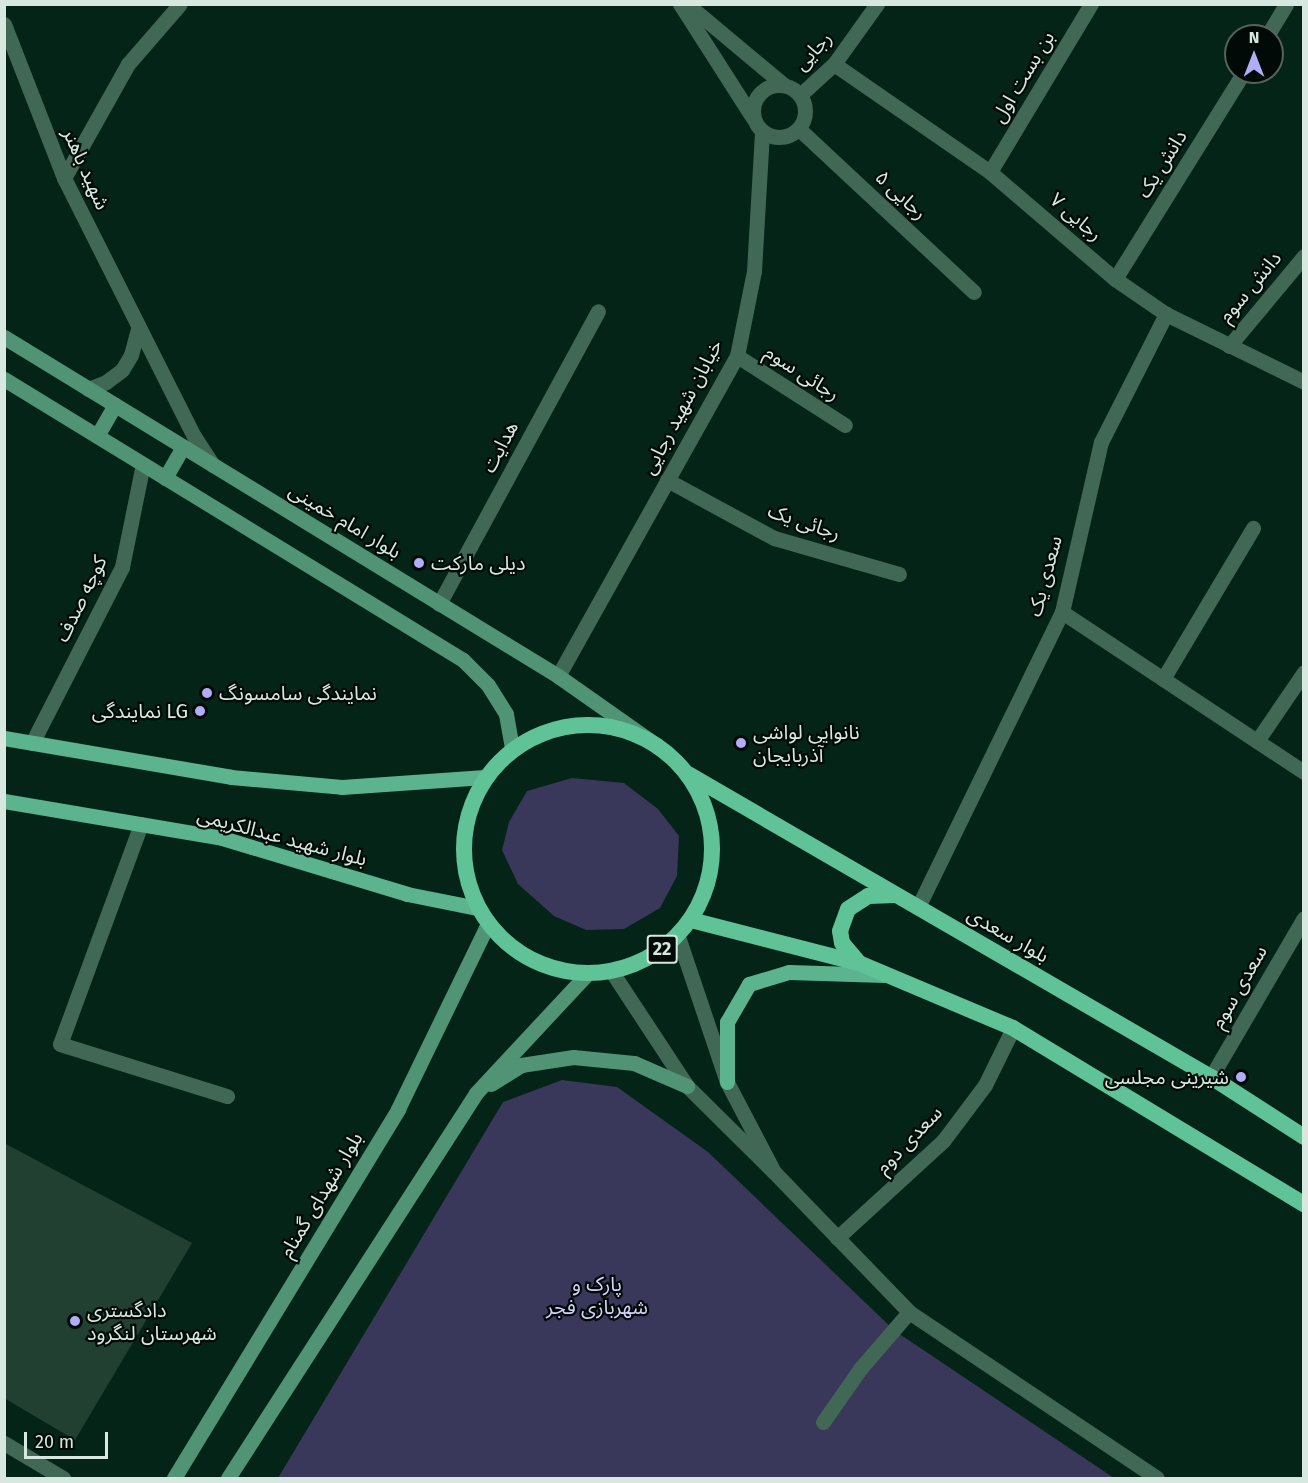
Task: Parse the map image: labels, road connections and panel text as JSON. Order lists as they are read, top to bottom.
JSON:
{
  "streets": {
    "highway": ["بلوار سعدی", "22"],
    "main road": ["بلوار امام خمینی", "بلوار شهید عبدالکریمی", "بلوار شهدای گمنام"],
    "street": [
      "رجایی",
      "بن بست اول",
      "دانش یک",
      "شهید باهنر",
      "رجایی ۵",
      "رجایی ۷",
      "دانش سوم",
      "رجائی سوم",
      "خیابان شهید رجایی",
      "هدایت",
      "رجائی یک",
      "سعدی یک",
      "کوچه صدف",
      "سعدی سوم",
      "سعدی دوم"
    ]
  },
  "crossings": [
    ["رجایی", "رجایی ۵"],
    ["رجایی", "رجایی ۷"],
    ["رجایی", "خیابان شهید رجایی"],
    ["بن بست اول", "رجایی ۷"],
    ["دانش یک", "رجایی ۷"],
    ["شهید باهنر", "بلوار امام خمینی"],
    ["رجایی ۵", "خیابان شهید رجایی"],
    ["رجایی ۷", "دانش سوم"],
    ["رجایی ۷", "سعدی یک"],
    ["رجائی سوم", "خیابان شهید رجایی"],
    ["خیابان شهید رجایی", "بلوار امام خمینی"],
    ["خیابان شهید رجایی", "رجائی یک"],
    ["هدایت", "بلوار امام خمینی"],
    ["بلوار امام خمینی", "22"],
    ["سعدی یک", "بلوار سعدی"],
    ["بلوار شهید عبدالکریمی", "22"],
    ["بلوار سعدی", "22"],
    ["بلوار سعدی", "سعدی سوم"],
    ["22", "سعدی دوم"],
    ["22", "بلوار شهدای گمنام"]
  ],
  "parks": ["پارک و شهربازی فجر"],
  "places": [
    "دیلی مارکت",
    "نمایندگی سامسونگ",
    "نمایندگی LG",
    "نانوایی لواشی آذربایجان",
    "شیرینی مجلسی",
    "دادگستری شهرستان لنگرود"
  ],
  "scale_bar": "20 m",
  "north": "top"
}
